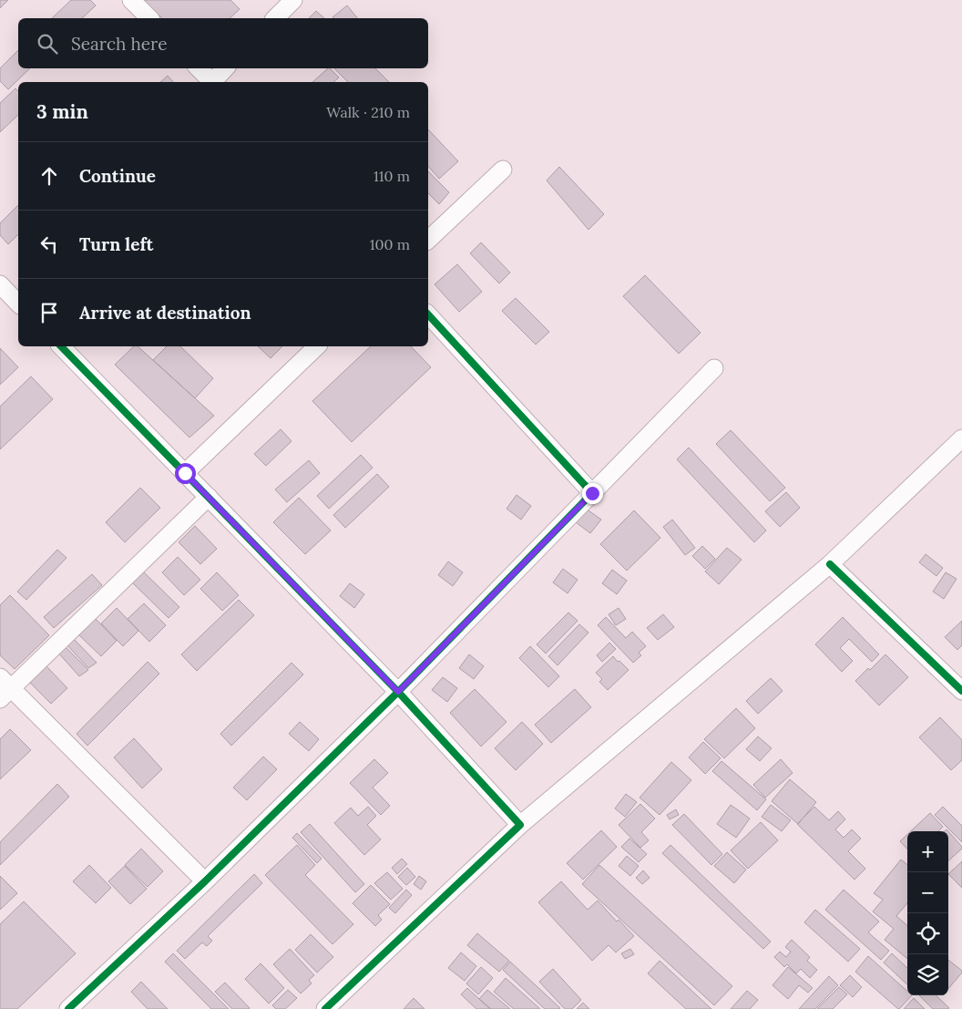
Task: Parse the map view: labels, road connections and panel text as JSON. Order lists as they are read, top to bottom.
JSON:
{
  "page": {
    "search": "Search here",
    "heading": ["3 min", "Walk · 210 m"],
    "list": [
      ["Continue", "110 m"],
      ["Turn left", "100 m"],
      "Arrive at destination"
    ],
    "map_buttons": ["+", "−"]
  }
}
